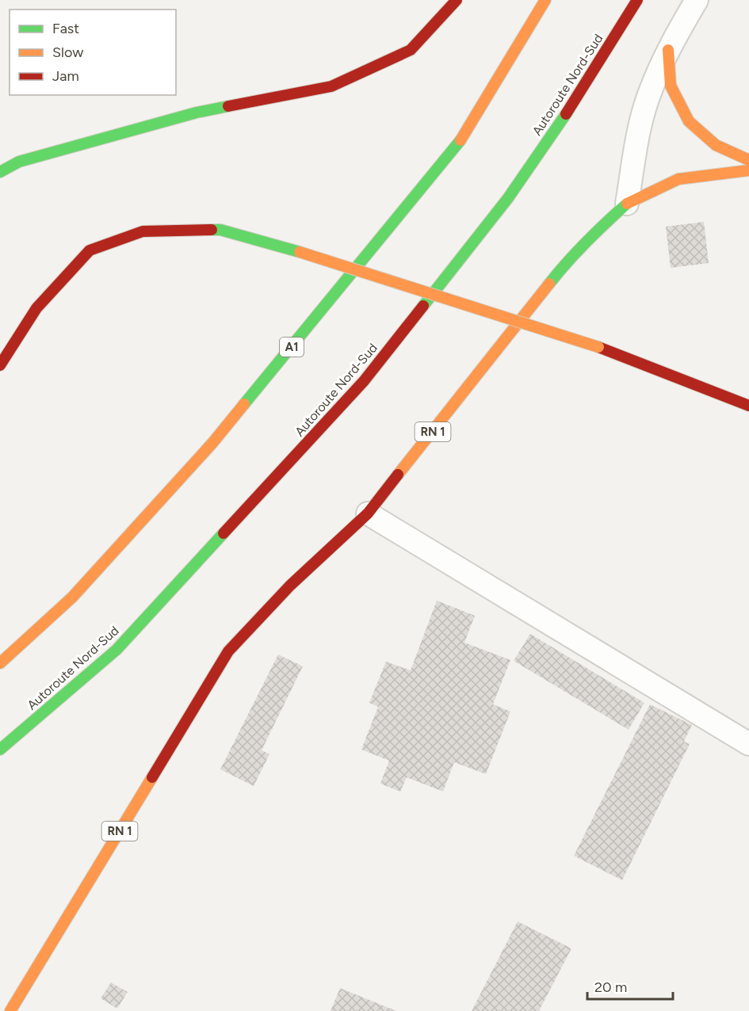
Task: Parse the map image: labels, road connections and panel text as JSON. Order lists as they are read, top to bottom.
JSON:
{
  "streets": {
    "main road": ["Autoroute Nord-Sud", "A1", "RN 1"]
  },
  "legend": ["Fast", "Slow", "Jam"],
  "scale_bar": "20 m"
}
